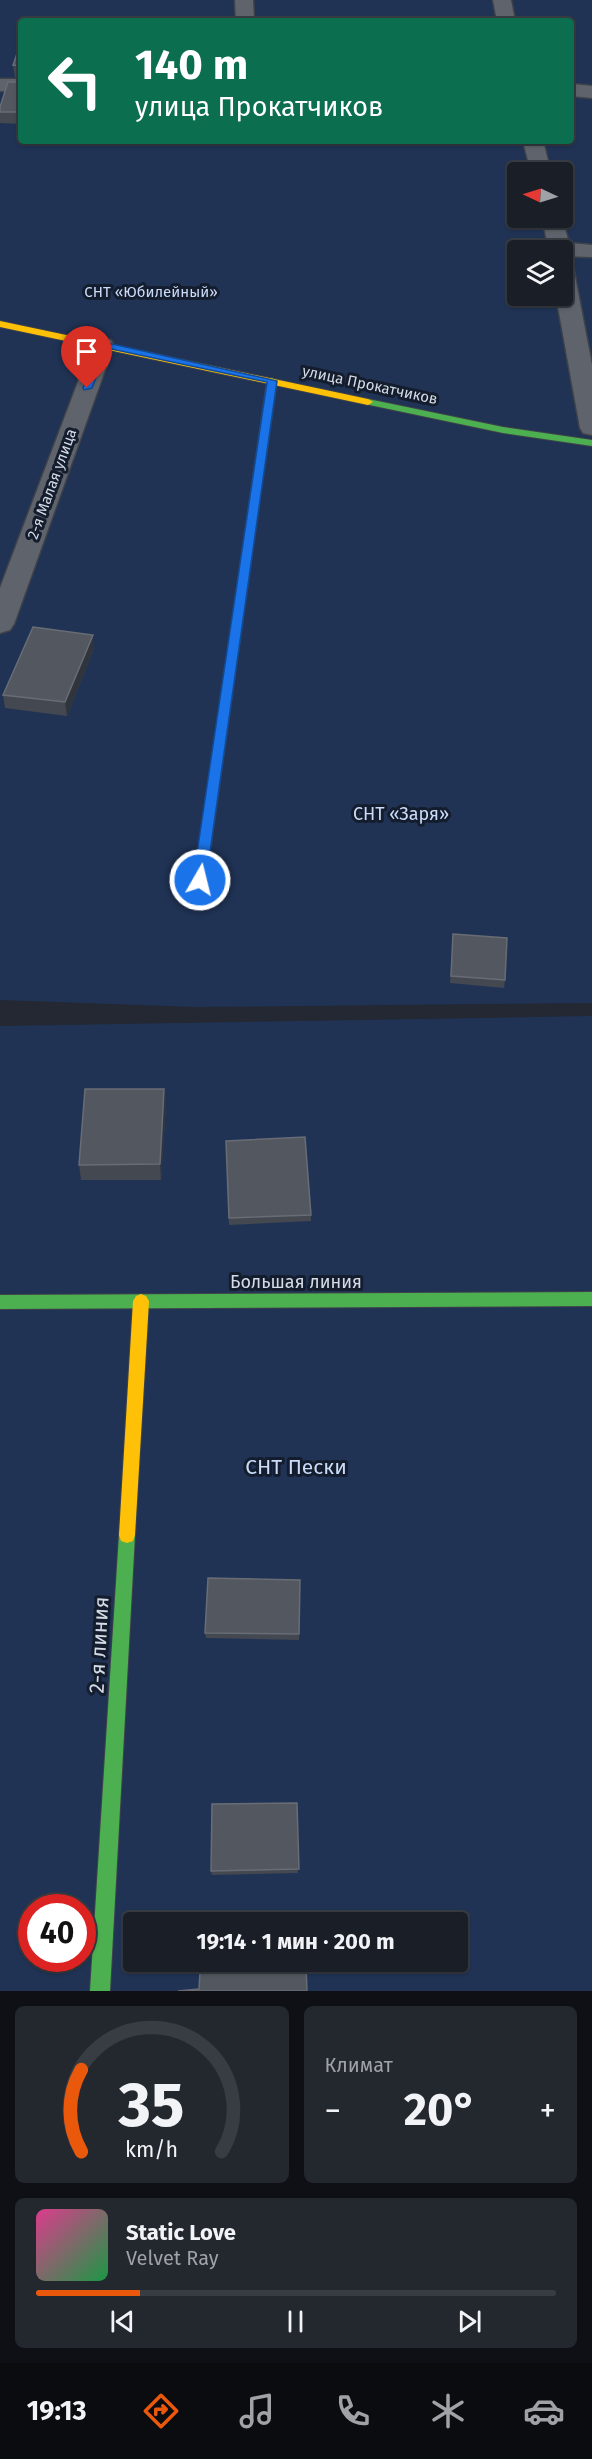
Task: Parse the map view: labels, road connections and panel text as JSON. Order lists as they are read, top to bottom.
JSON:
{
  "streets": {
    "street": [
      "улица Прокатчиков",
      "2-я Малая улица",
      "Большая линия",
      "2-я линия"
    ]
  },
  "crossings": [
    ["улица Прокатчиков", "2-я Малая улица"],
    ["Большая линия", "2-я линия"]
  ],
  "parks": ["СНТ «Юбилейный»", "СНТ «Заря»", "СНТ Пески"],
  "north": "left",
  "page": {
    "turn": ["140 m", "улица Прокатчиков"],
    "limit": "40",
    "trip": "19:14 · 1 мин · 200 m",
    "tile": "Климат",
    "heat": ["−", "20°", "+"],
    "song": ["Static Love", "Velvet Ray"],
    "tabs": "19:13",
    "gauge": ["35", "km/h"]
  }
}
